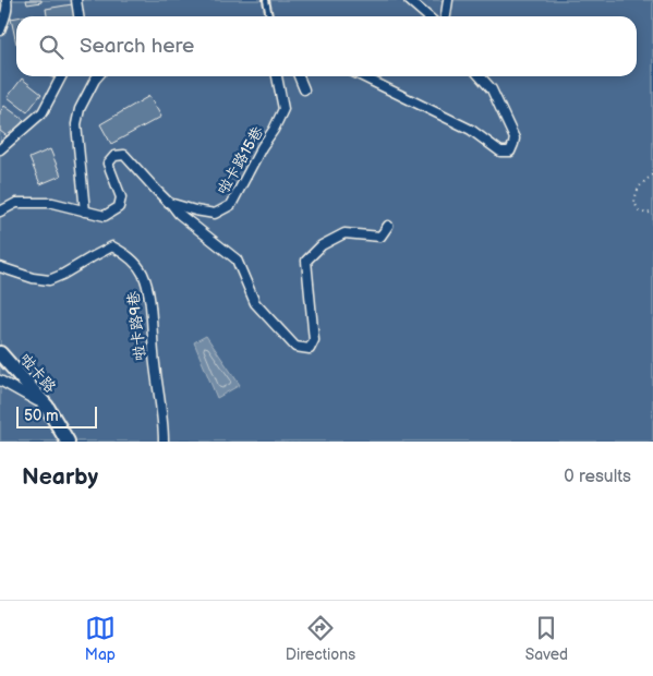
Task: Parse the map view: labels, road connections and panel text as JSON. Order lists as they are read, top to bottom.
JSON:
{
  "streets": {
    "main road": ["啦卡路"],
    "street": ["啦卡路15巷", "啦卡路9巷"]
  },
  "scale_bar": "50 m",
  "page": {
    "search": "Search here",
    "scale": "50 m",
    "heading": ["Nearby", "0 results"],
    "nav": ["Map", "Directions", "Saved"]
  }
}
